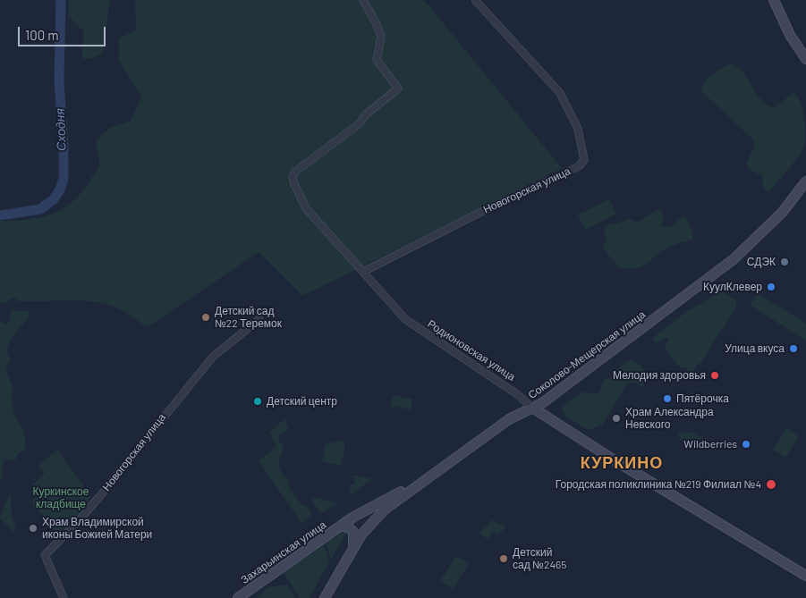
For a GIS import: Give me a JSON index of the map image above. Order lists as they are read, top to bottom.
{
  "streets": {
    "street": [
      "Новогорская улица",
      "Родионовская улица",
      "Соколово-Мещерская улица",
      "Захарьинская улица"
    ]
  },
  "crossings": [
    ["Новогорская улица", "Родионовская улица"],
    ["Родионовская улица", "Соколово-Мещерская улица"],
    ["Соколово-Мещерская улица", "Захарьинская улица"]
  ],
  "districts": ["КУРКИНО"],
  "water": ["Сходня"],
  "parks": ["Куркинское кладбище"],
  "places": [
    "СДЭК",
    "КуулКлевер",
    "Детский сад №22 Теремок",
    "Улица вкуса",
    "Мелодия здоровья",
    "Пятёрочка",
    "Детский центр",
    "Храм Александра Невского",
    "Wildberries",
    "Городская поликлиника №219 Филиал №4",
    "Храм Владимирской иконы Божией Матери",
    "Детский сад №2465"
  ],
  "scale_bar": "100 m"
}
